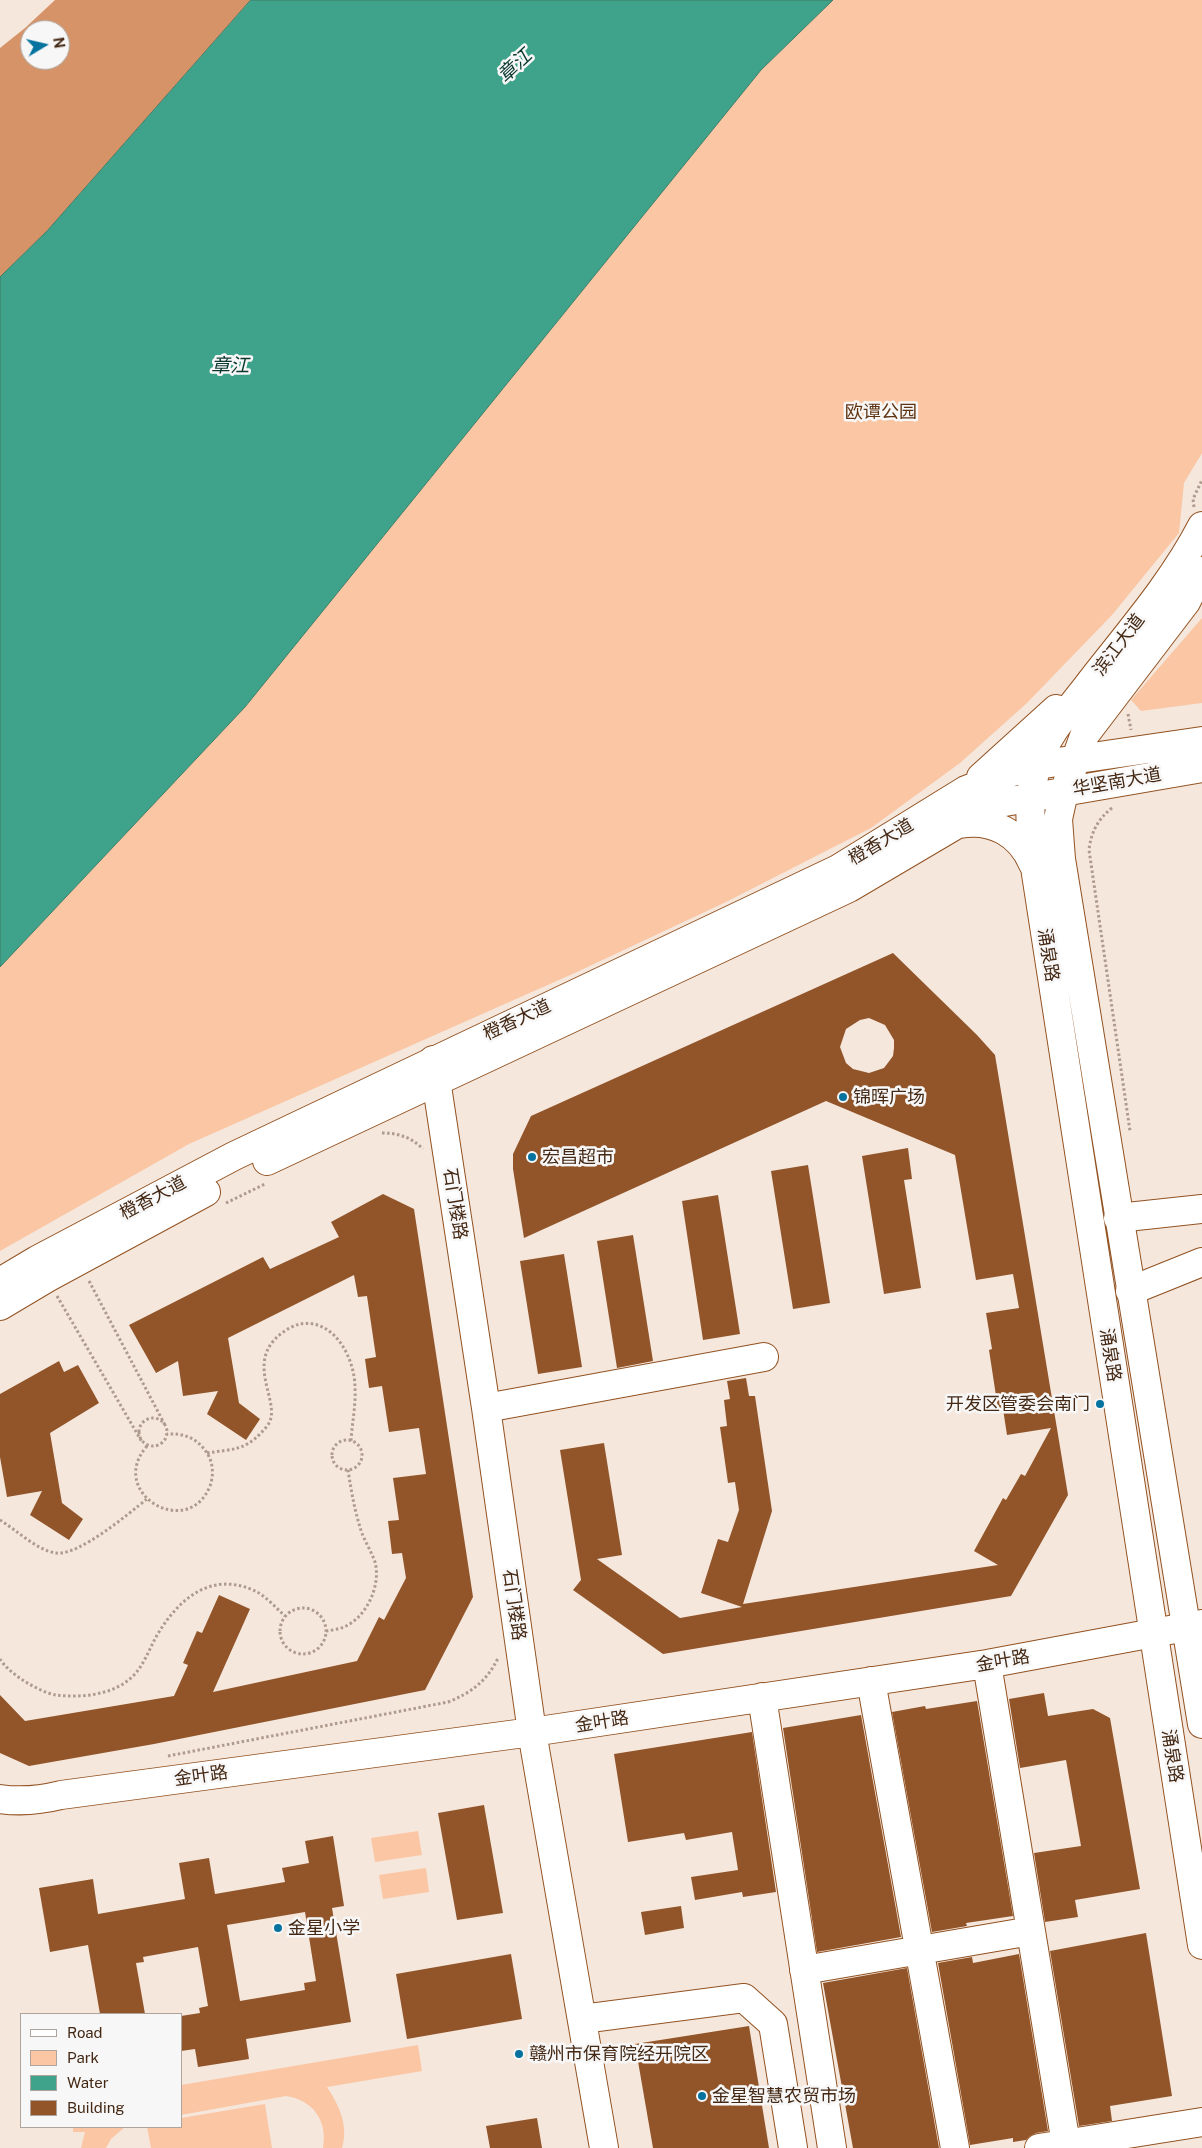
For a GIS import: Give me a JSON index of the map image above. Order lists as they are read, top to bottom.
{
  "streets": {
    "main road": [
      "滨江大道",
      "华坚南大道",
      "橙香大道",
      "涌泉路",
      "石门楼路",
      "金叶路"
    ]
  },
  "crossings": [
    ["滨江大道", "华坚南大道"],
    ["滨江大道", "橙香大道"],
    ["滨江大道", "涌泉路"],
    ["华坚南大道", "橙香大道"],
    ["华坚南大道", "涌泉路"],
    ["橙香大道", "涌泉路"],
    ["橙香大道", "石门楼路"],
    ["涌泉路", "金叶路"],
    ["石门楼路", "金叶路"]
  ],
  "water": ["章江"],
  "parks": ["欧谭公园"],
  "places": [
    "锦晖广场",
    "宏昌超市",
    "开发区管委会南门",
    "金星小学",
    "赣州市保育院经开院区",
    "金星智慧农贸市场"
  ],
  "legend": [
    "Road",
    "Park",
    "Water",
    "Building"
  ],
  "north": "right"
}
